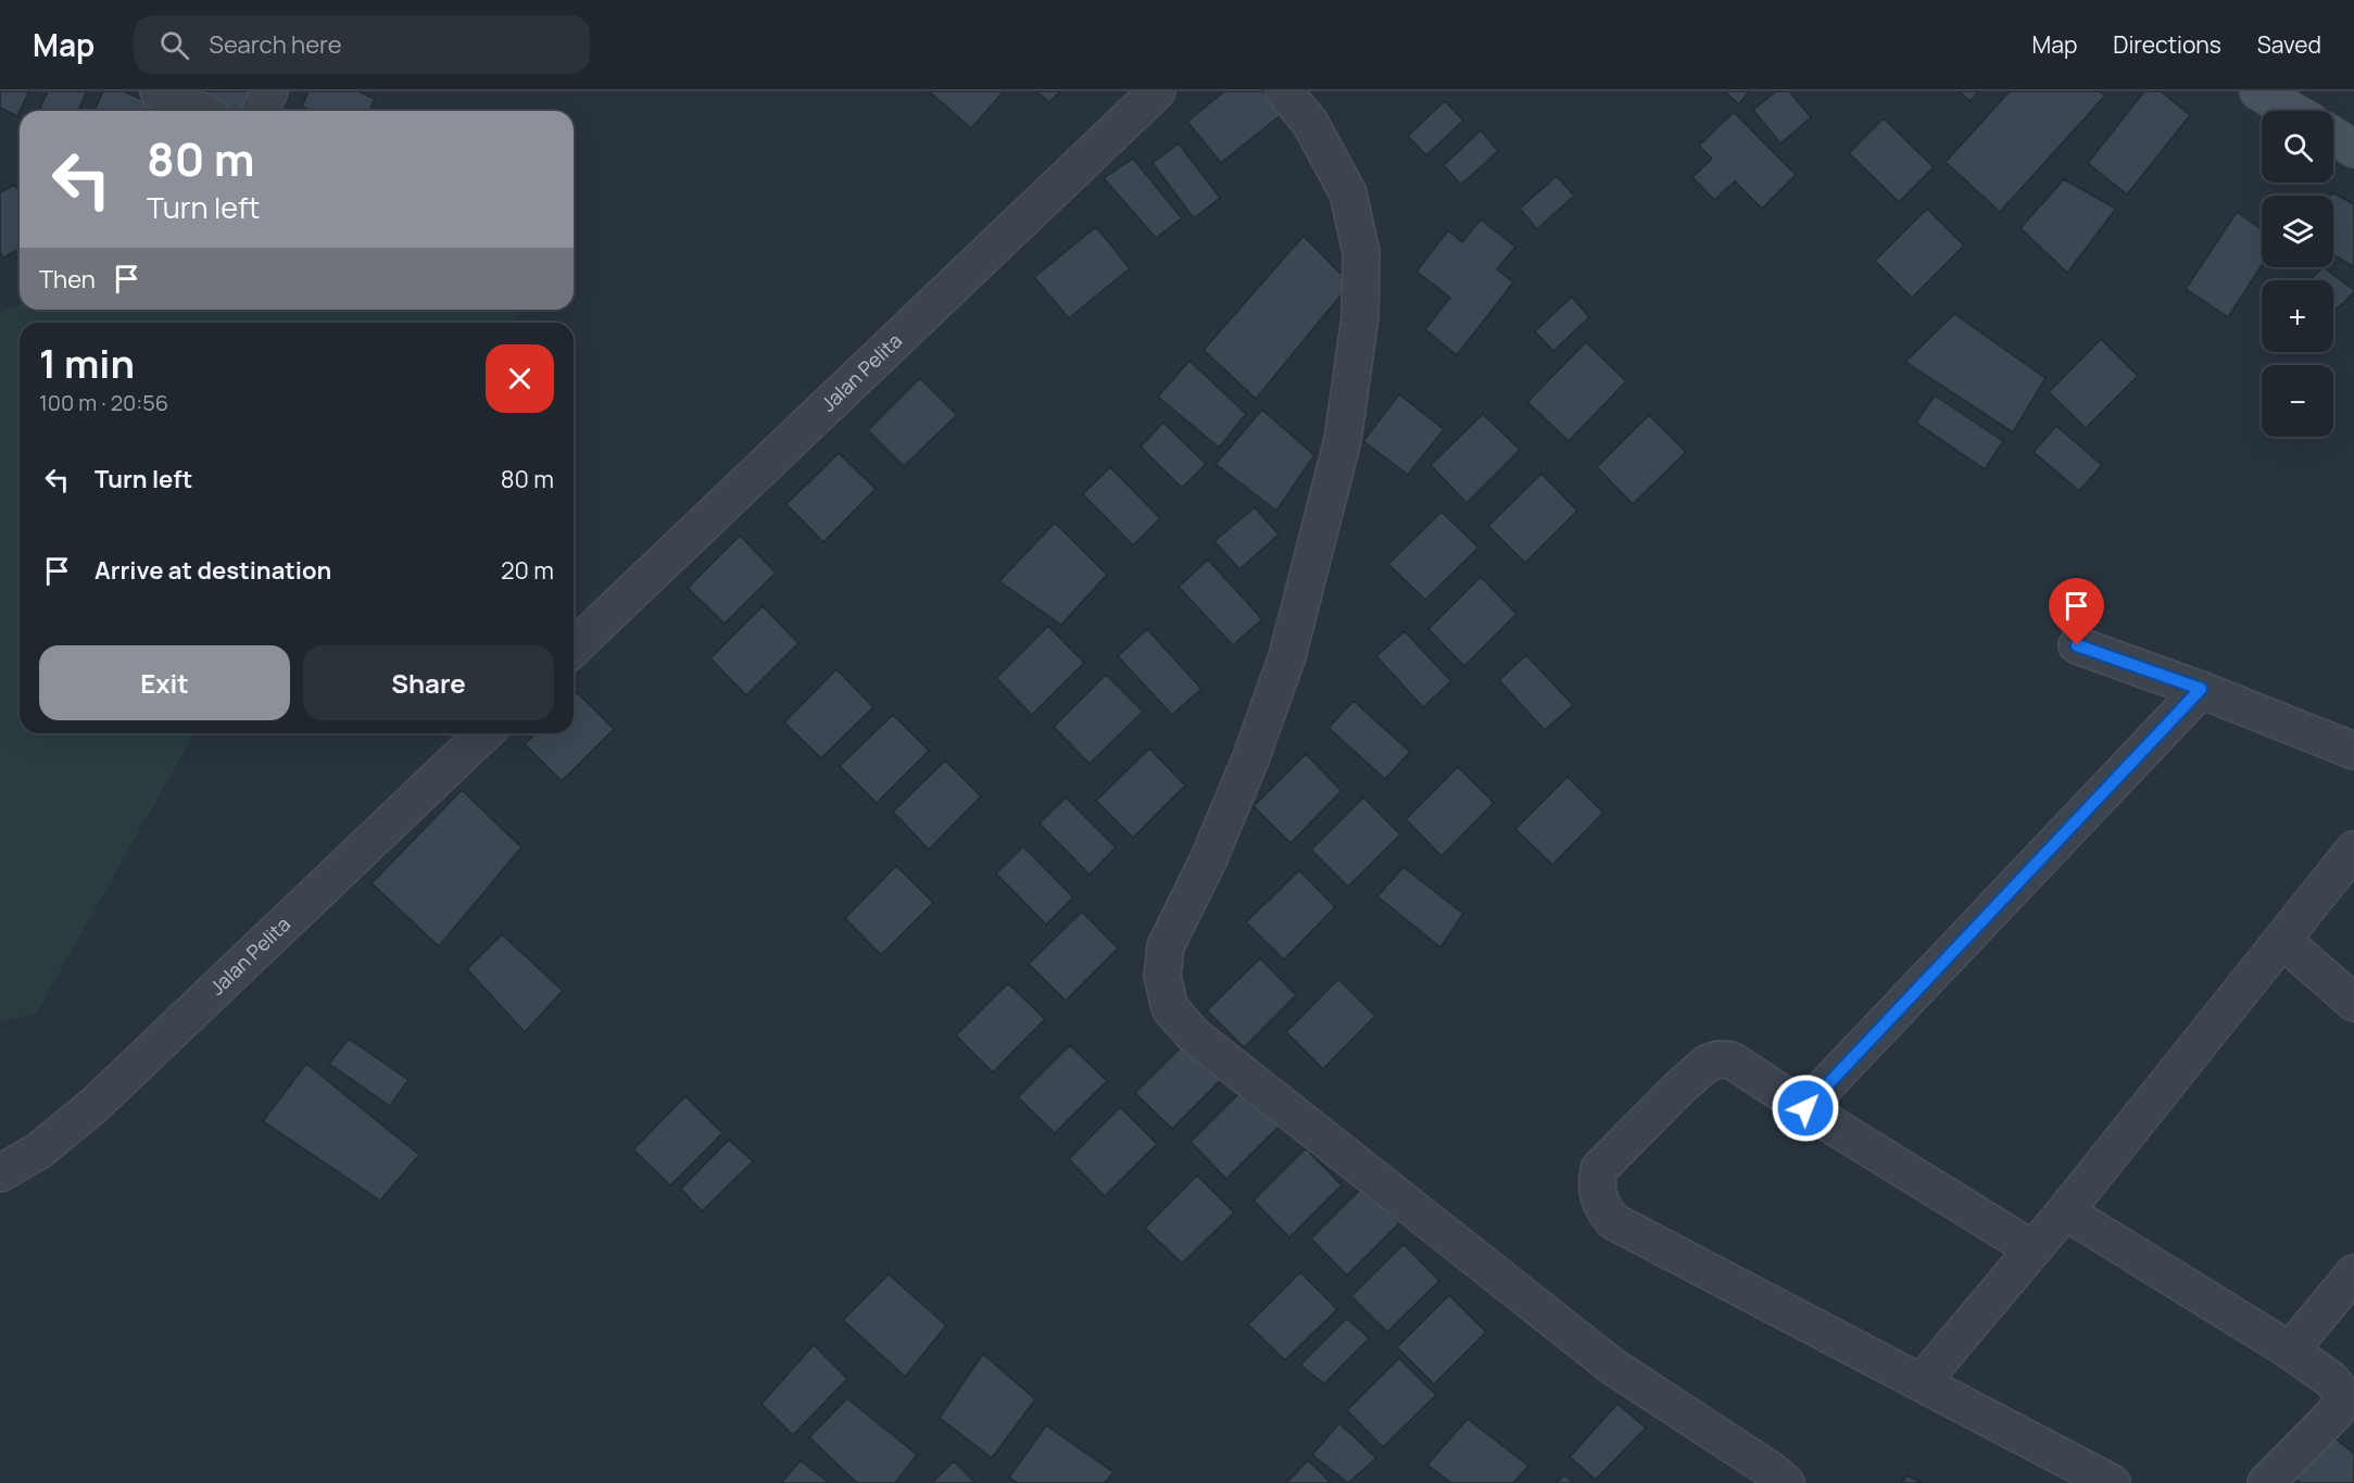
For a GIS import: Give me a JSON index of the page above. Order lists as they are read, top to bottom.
{
  "streets": {
    "street": ["Jalan Pelita"]
  },
  "page": {
    "header": "Map",
    "search": "Search here",
    "nav": ["Map", "Directions", "Saved"],
    "map_buttons": ["+", "−"],
    "turn": ["80 m", "Turn left"],
    "then": "Then",
    "heading": ["1 min", "100 m · 20:56"],
    "list": [
      {
        "name": "Turn left",
        "value": "80 m"
      },
      {
        "name": "Arrive at destination",
        "value": "20 m"
      }
    ],
    "buttons": ["Exit", "Share"]
  }
}
